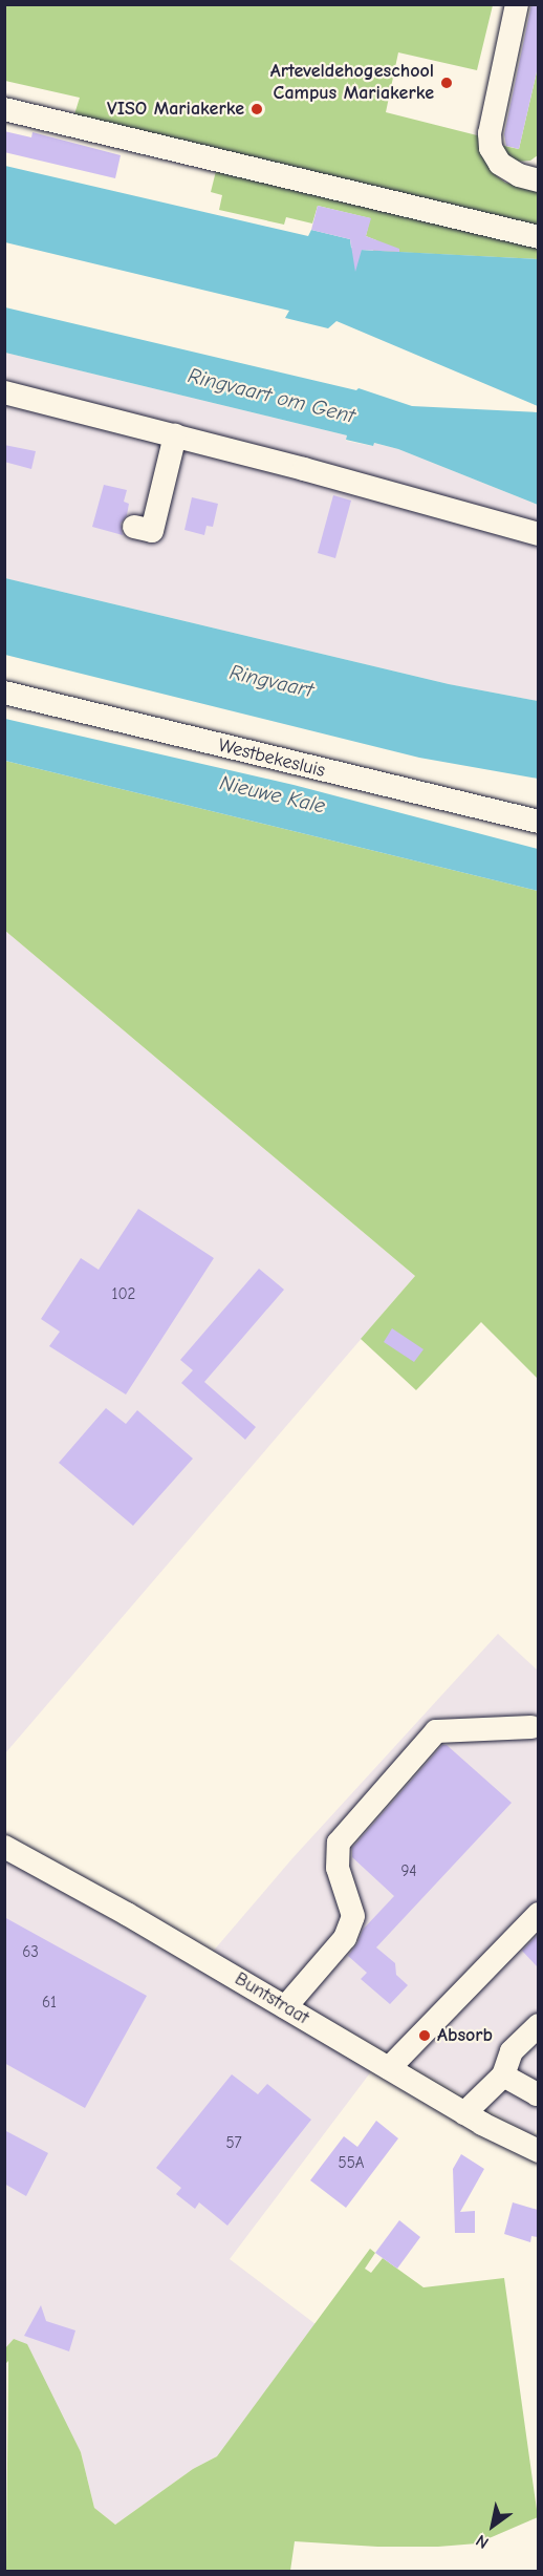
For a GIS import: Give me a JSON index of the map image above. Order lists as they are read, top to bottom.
{
  "streets": {
    "street": ["Westbekesluis", "Buntstraat"]
  },
  "water": ["Ringvaart om Gent", "Ringvaart", "Nieuwe Kale"],
  "places": ["Arteveldehogeschool Campus Mariakerke", "VISO Mariakerke", "Absorb"],
  "house_numbers": [
    "102",
    "94",
    "63",
    "61",
    "57",
    "55A"
  ],
  "north": "bottom left"
}
